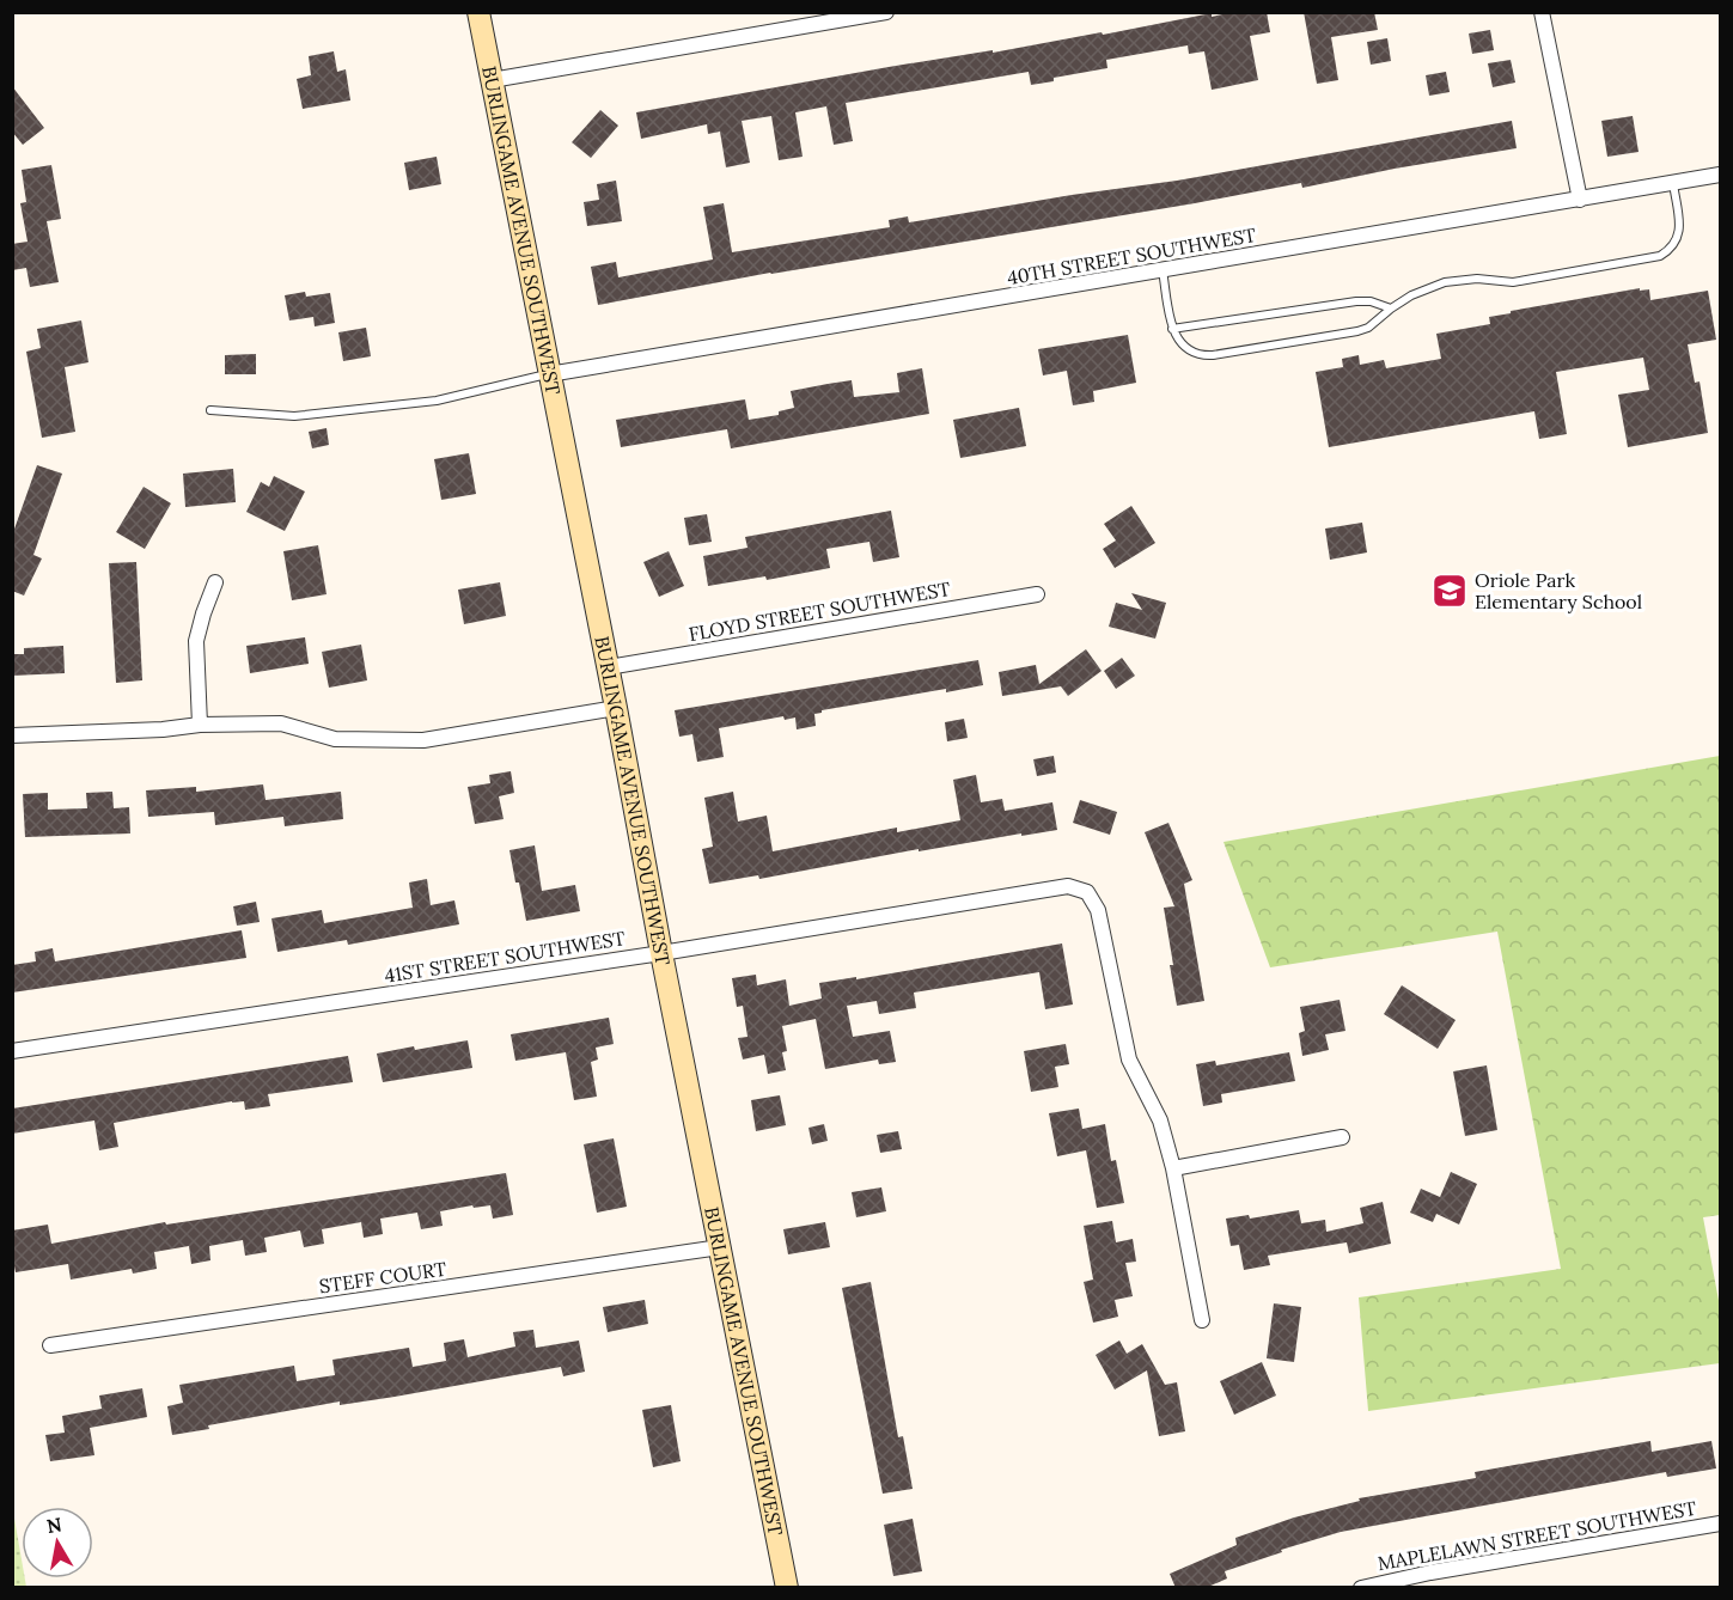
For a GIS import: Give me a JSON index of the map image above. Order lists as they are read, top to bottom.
{
  "streets": {
    "street": [
      "BURLINGAME AVENUE SOUTHWEST",
      "40TH STREET SOUTHWEST",
      "FLOYD STREET SOUTHWEST",
      "41ST STREET SOUTHWEST",
      "STEFF COURT",
      "MAPLELAWN STREET SOUTHWEST"
    ]
  },
  "crossings": [
    ["BURLINGAME AVENUE SOUTHWEST", "40TH STREET SOUTHWEST"],
    ["BURLINGAME AVENUE SOUTHWEST", "FLOYD STREET SOUTHWEST"],
    ["BURLINGAME AVENUE SOUTHWEST", "41ST STREET SOUTHWEST"],
    ["BURLINGAME AVENUE SOUTHWEST", "STEFF COURT"]
  ],
  "places": {
    "school or university": ["Oriole Park Elementary School"]
  },
  "north": "top"
}
